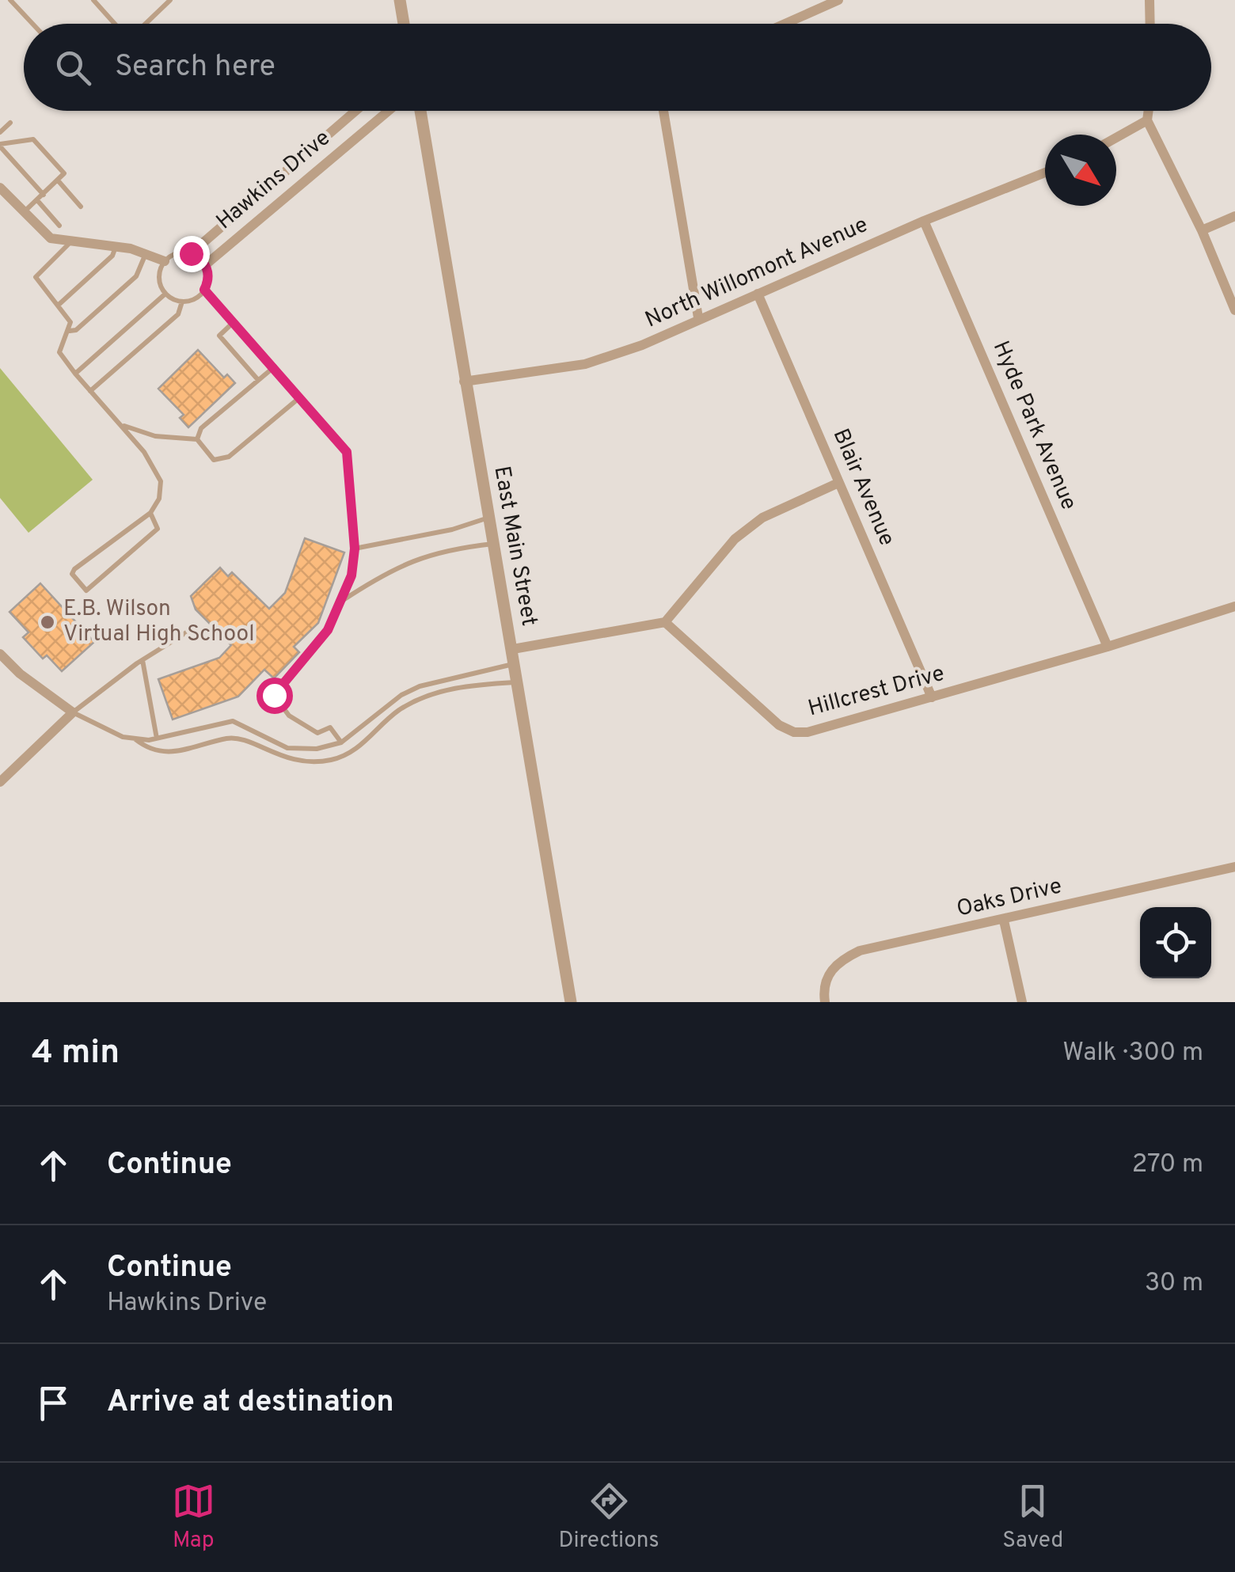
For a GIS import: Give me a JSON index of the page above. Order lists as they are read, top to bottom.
{
  "streets": {
    "street": [
      "Hawkins Drive",
      "North Willomont Avenue",
      "Hyde Park Avenue",
      "Blair Avenue",
      "East Main Street",
      "Hillcrest Drive",
      "Oaks Drive"
    ]
  },
  "crossings": [
    ["North Willomont Avenue", "Hyde Park Avenue"],
    ["North Willomont Avenue", "Blair Avenue"],
    ["North Willomont Avenue", "East Main Street"],
    ["Hyde Park Avenue", "Hillcrest Drive"],
    ["Blair Avenue", "Hillcrest Drive"]
  ],
  "places": ["E.B. Wilson Virtual High School"],
  "north": "bottom right",
  "page": {
    "search": "Search here",
    "heading": ["4 min", "Walk · 300 m"],
    "list": [
      ["Continue", "270 m"],
      ["Continue", "Hawkins Drive", "30 m"],
      "Arrive at destination"
    ],
    "nav": ["Map", "Directions", "Saved"]
  }
}
